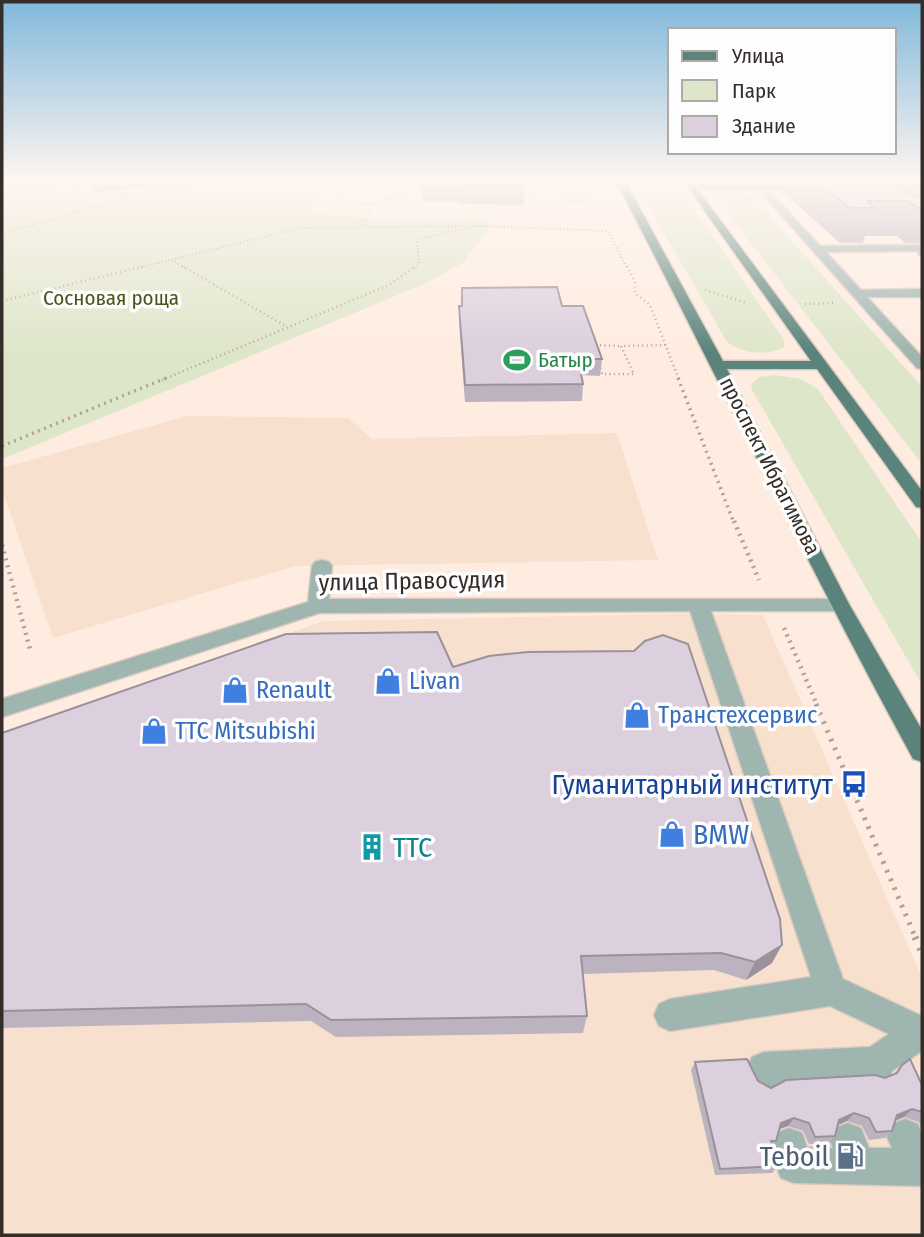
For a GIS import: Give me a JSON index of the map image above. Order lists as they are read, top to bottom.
{
  "streets": {
    "main road": ["проспект Ибрагимова"],
    "street": ["улица Правосудия"]
  },
  "crossings": [
    ["проспект Ибрагимова", "улица Правосудия"]
  ],
  "parks": ["Сосновая роща"],
  "places": {
    "sports": ["Батыр"],
    "shop": [
      "Livan",
      "Renault",
      "Транстехсервис",
      "ТТС Mitsubishi",
      "BMW"
    ],
    "bus stop": ["Гуманитарный институт"],
    "building": ["ТТС"],
    "fuel station": ["Teboil"]
  },
  "legend": ["Улица", "Парк", "Здание"]
}
